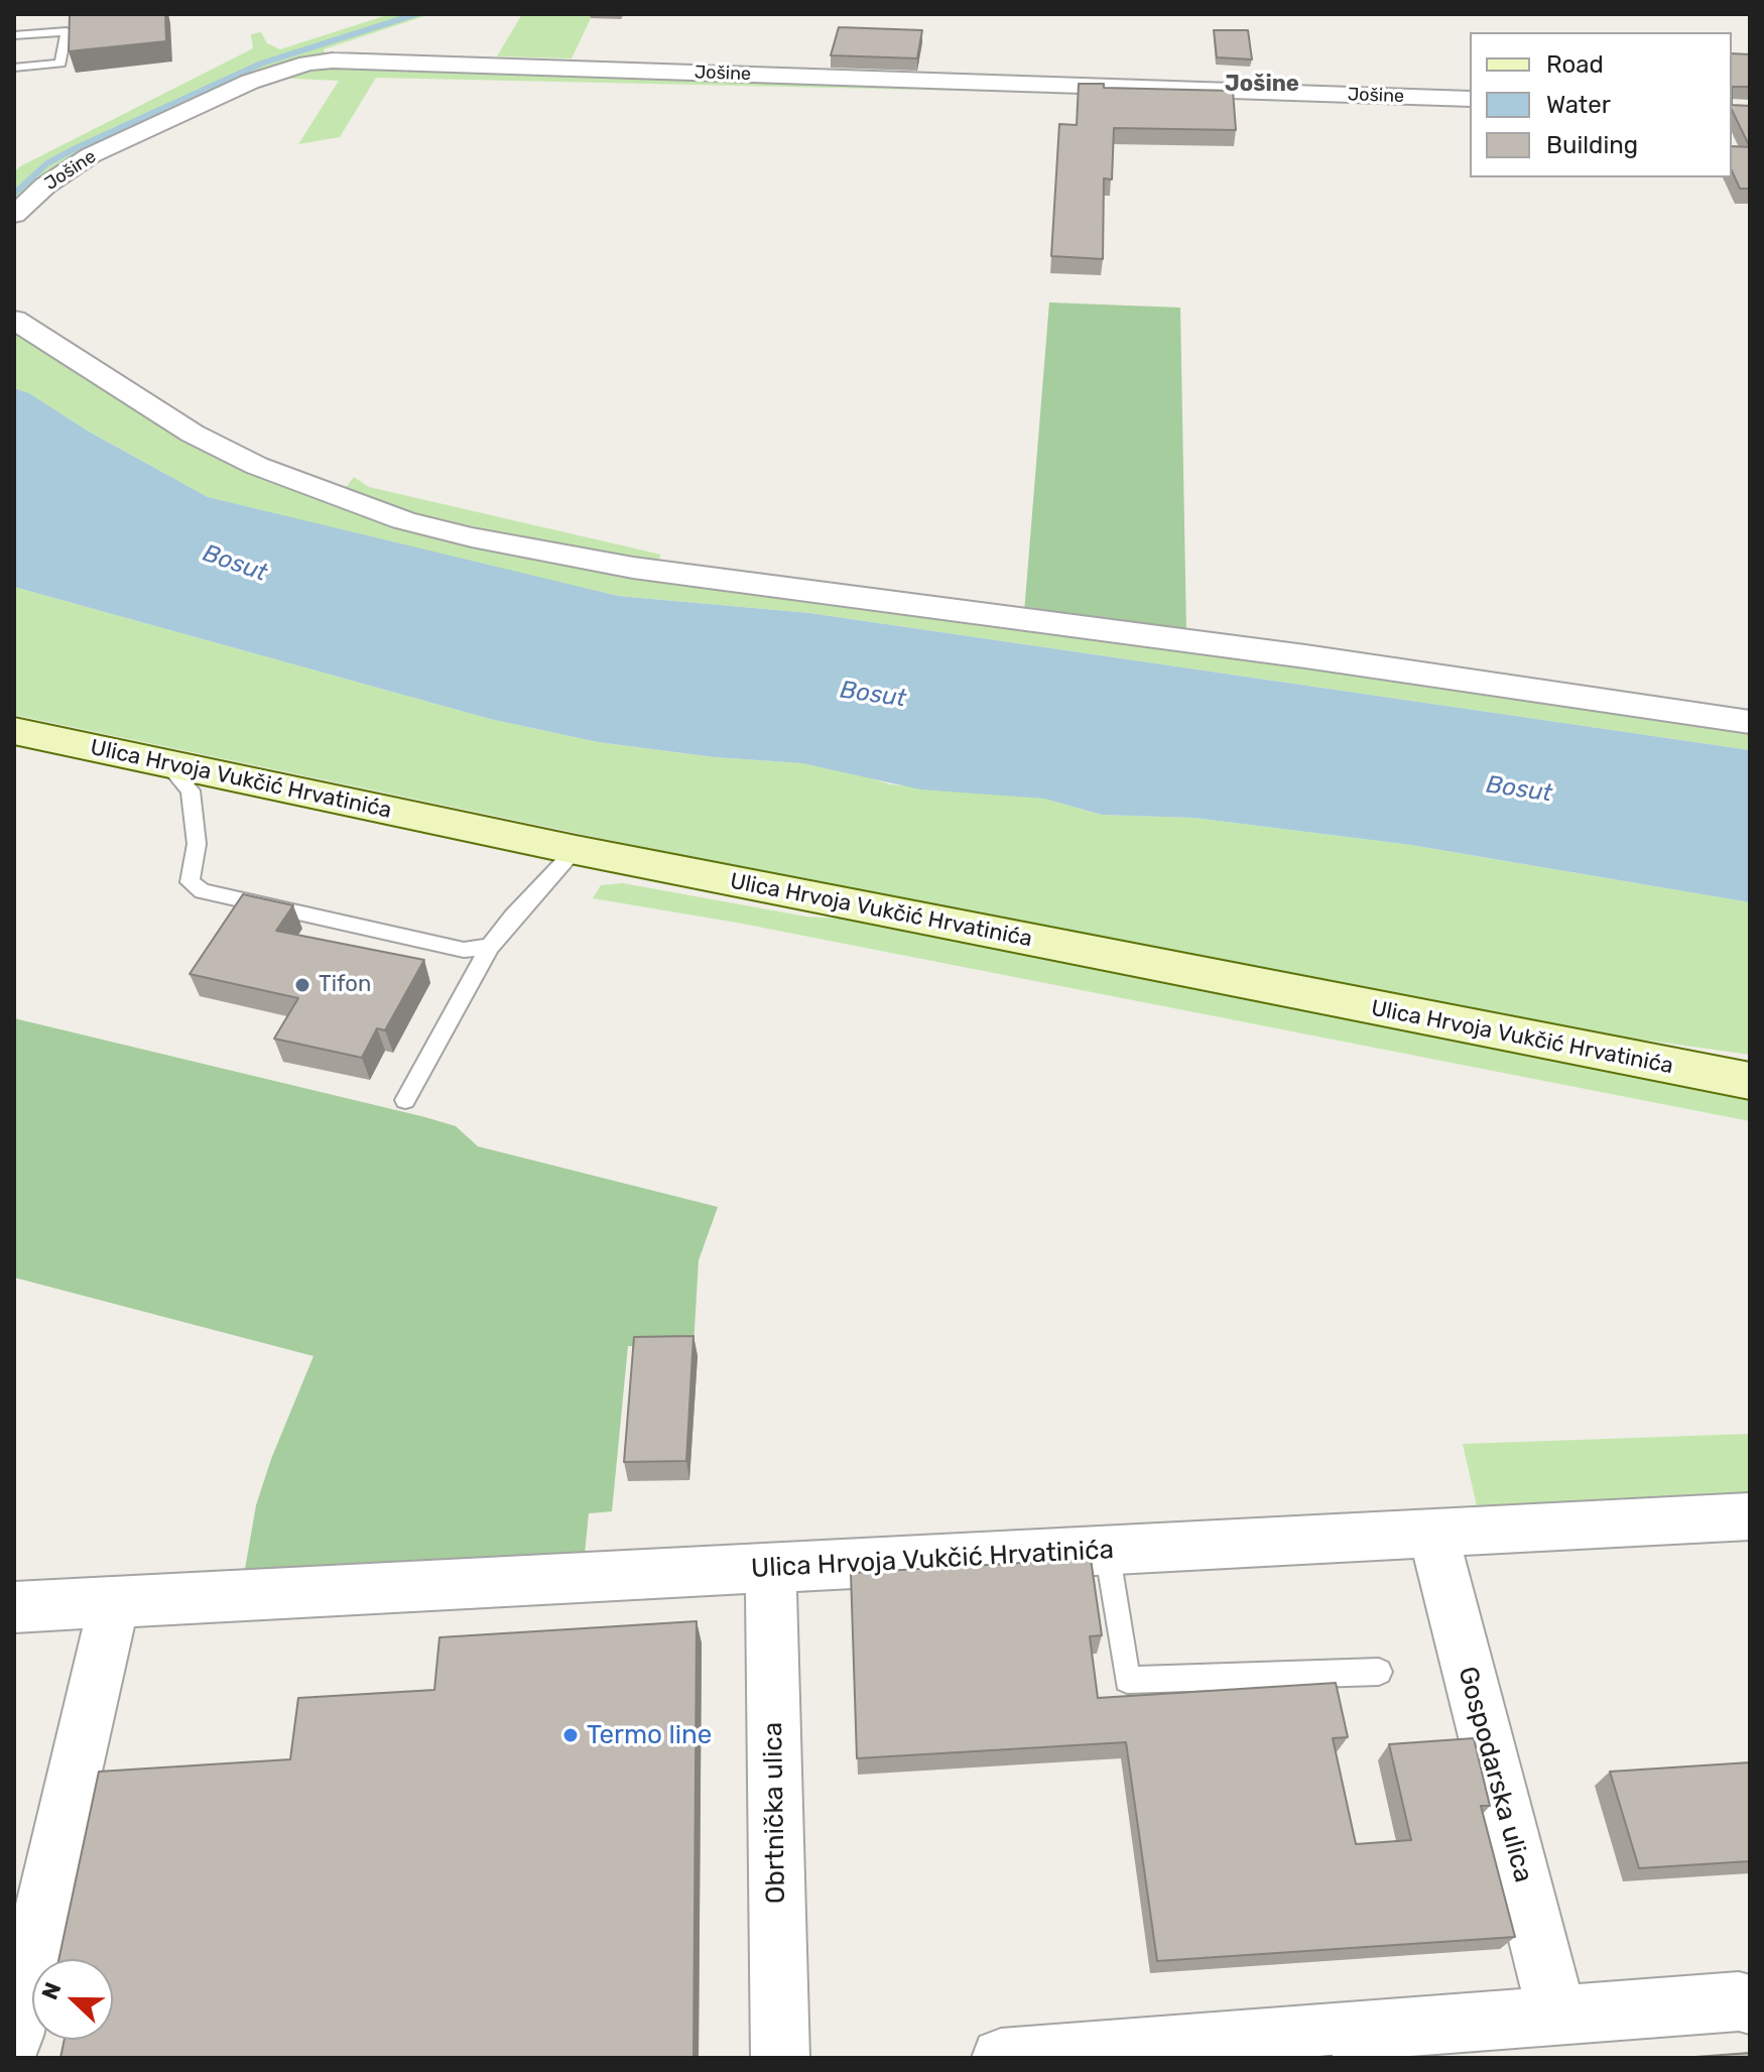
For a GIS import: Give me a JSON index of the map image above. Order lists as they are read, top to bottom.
{
  "streets": {
    "main road": ["Ulica Hrvoja Vukčić Hrvatinića"],
    "street": ["Jošine", "Gospodarska ulica", "Obrtnička ulica"]
  },
  "crossings": [
    ["Ulica Hrvoja Vukčić Hrvatinića", "Gospodarska ulica"],
    ["Ulica Hrvoja Vukčić Hrvatinića", "Obrtnička ulica"]
  ],
  "districts": ["Jošine"],
  "water": ["Bosut"],
  "places": ["Tifon", "Termo line"],
  "legend": ["Road", "Water", "Building"],
  "north": "left"
}
